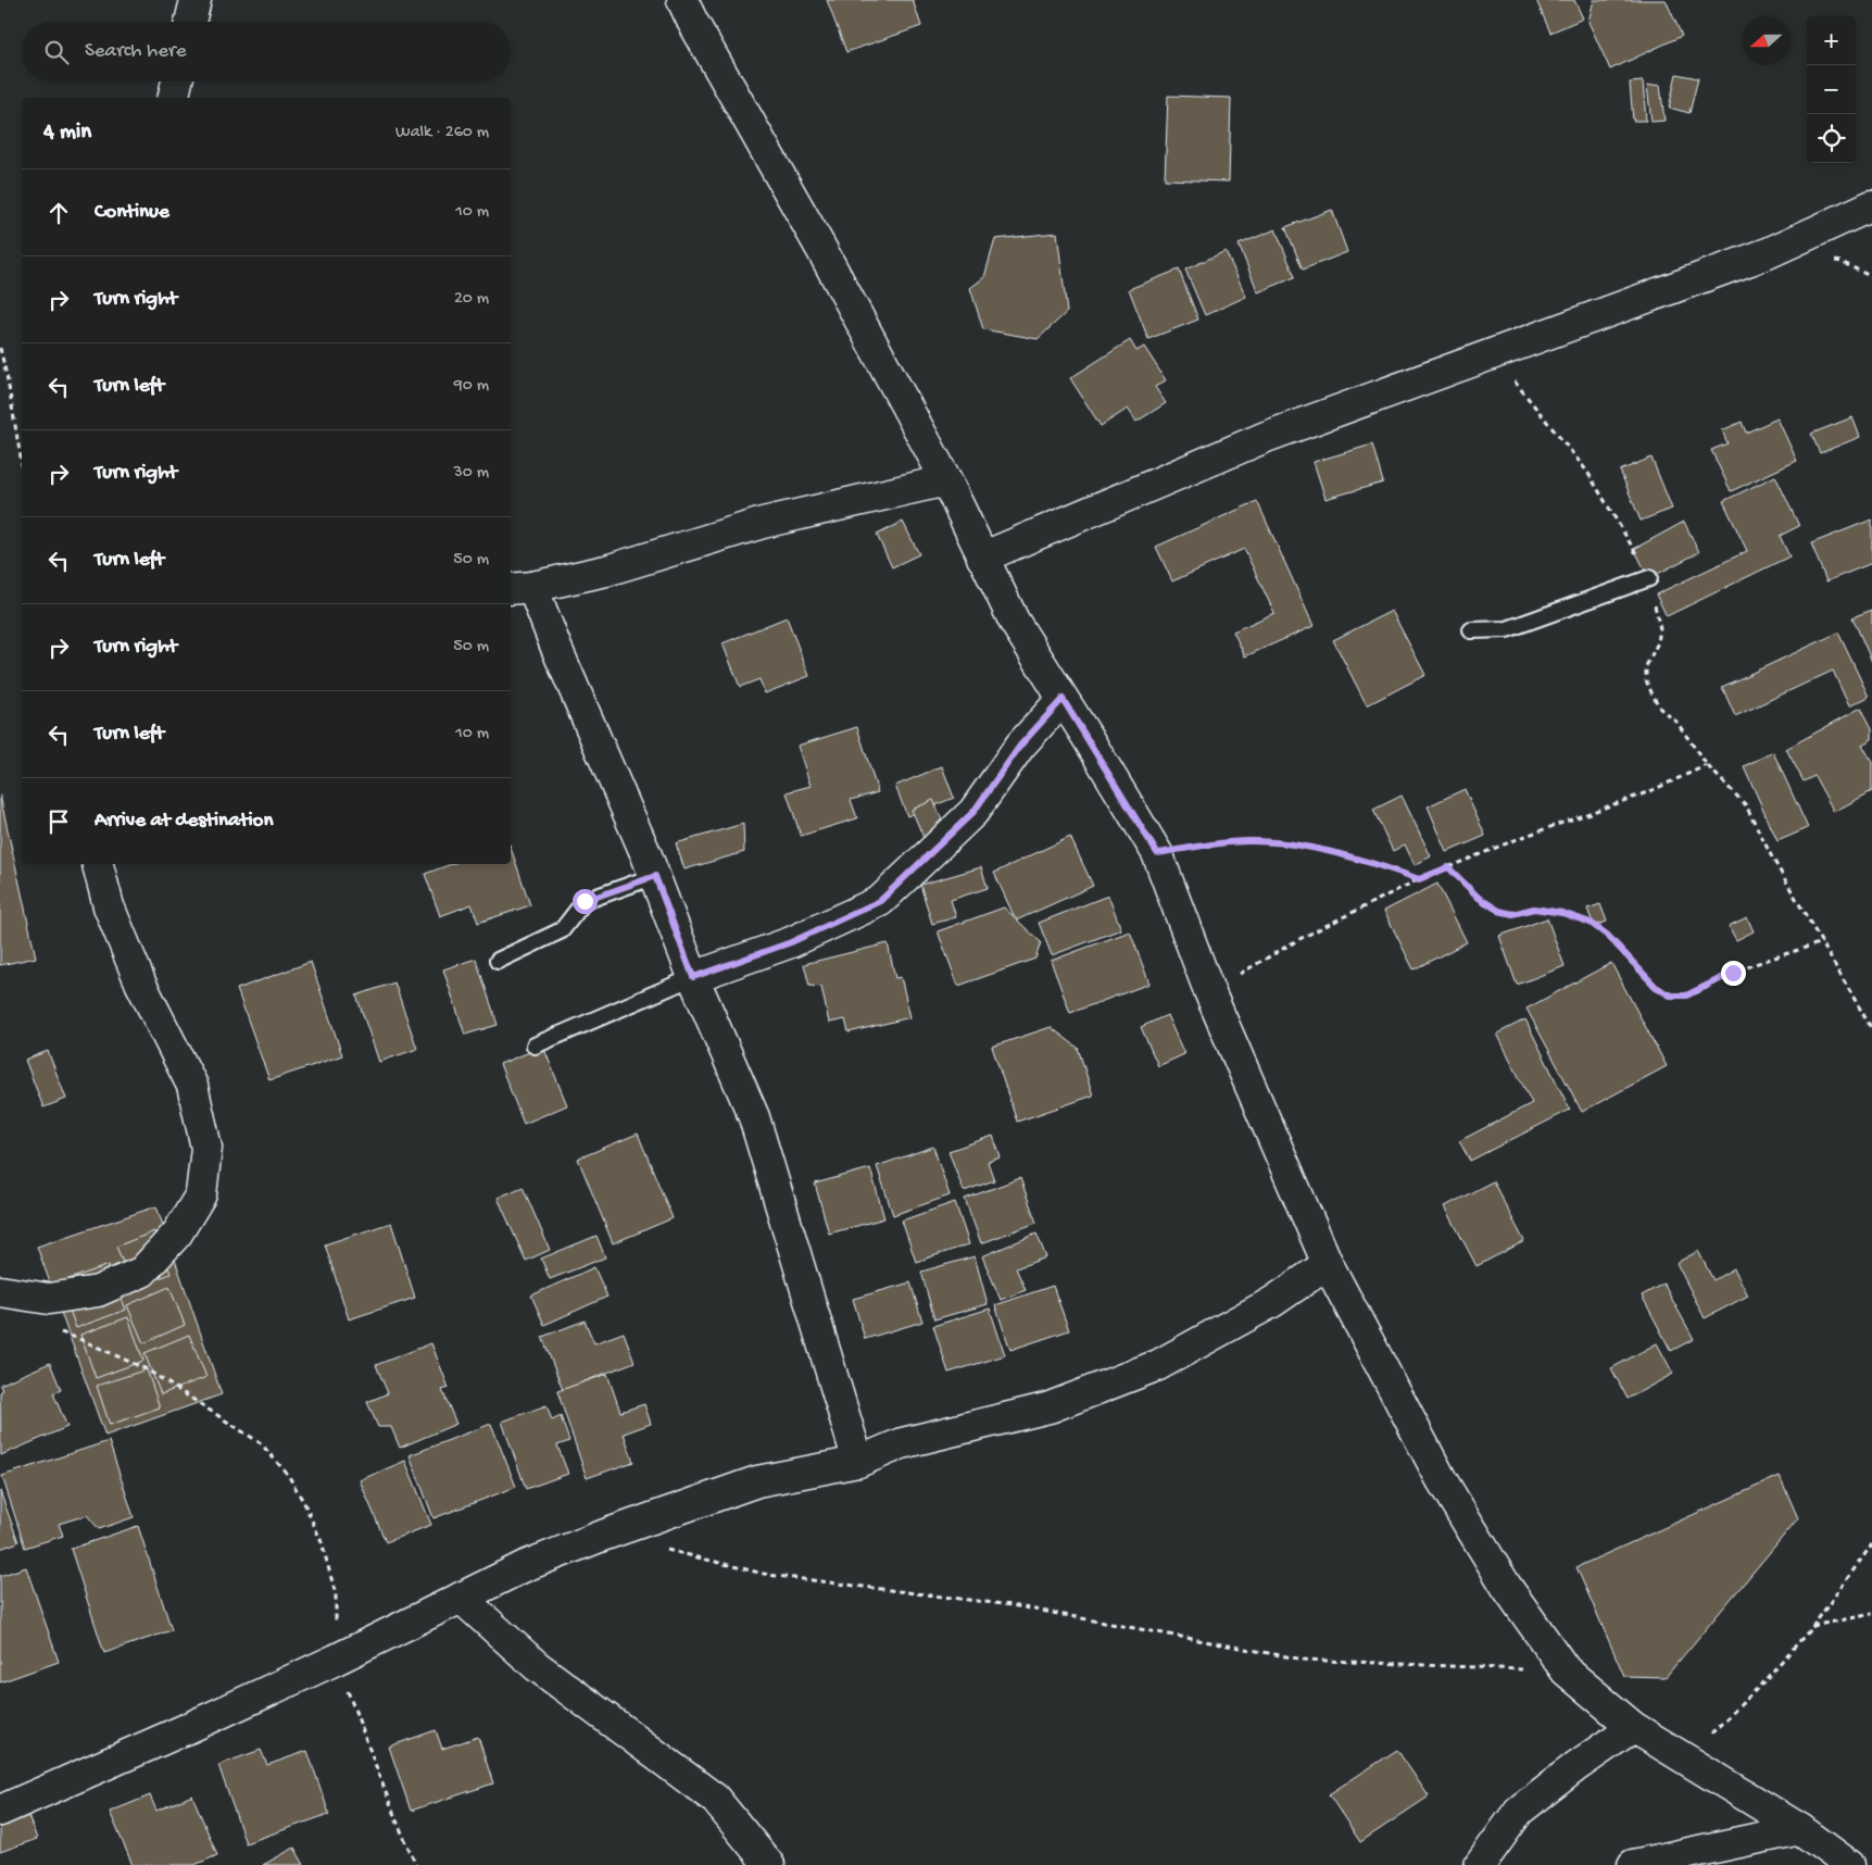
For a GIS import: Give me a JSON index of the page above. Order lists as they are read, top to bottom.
{
  "north": "left",
  "page": {
    "map_buttons": ["+", "−"],
    "search": "Search here",
    "heading": ["4 min", "Walk · 260 m"],
    "list": [
      ["Continue", "10 m"],
      ["Turn right", "20 m"],
      ["Turn left", "90 m"],
      ["Turn right", "30 m"],
      ["Turn left", "50 m"],
      ["Turn right", "50 m"],
      ["Turn left", "10 m"],
      "Arrive at destination"
    ]
  }
}
